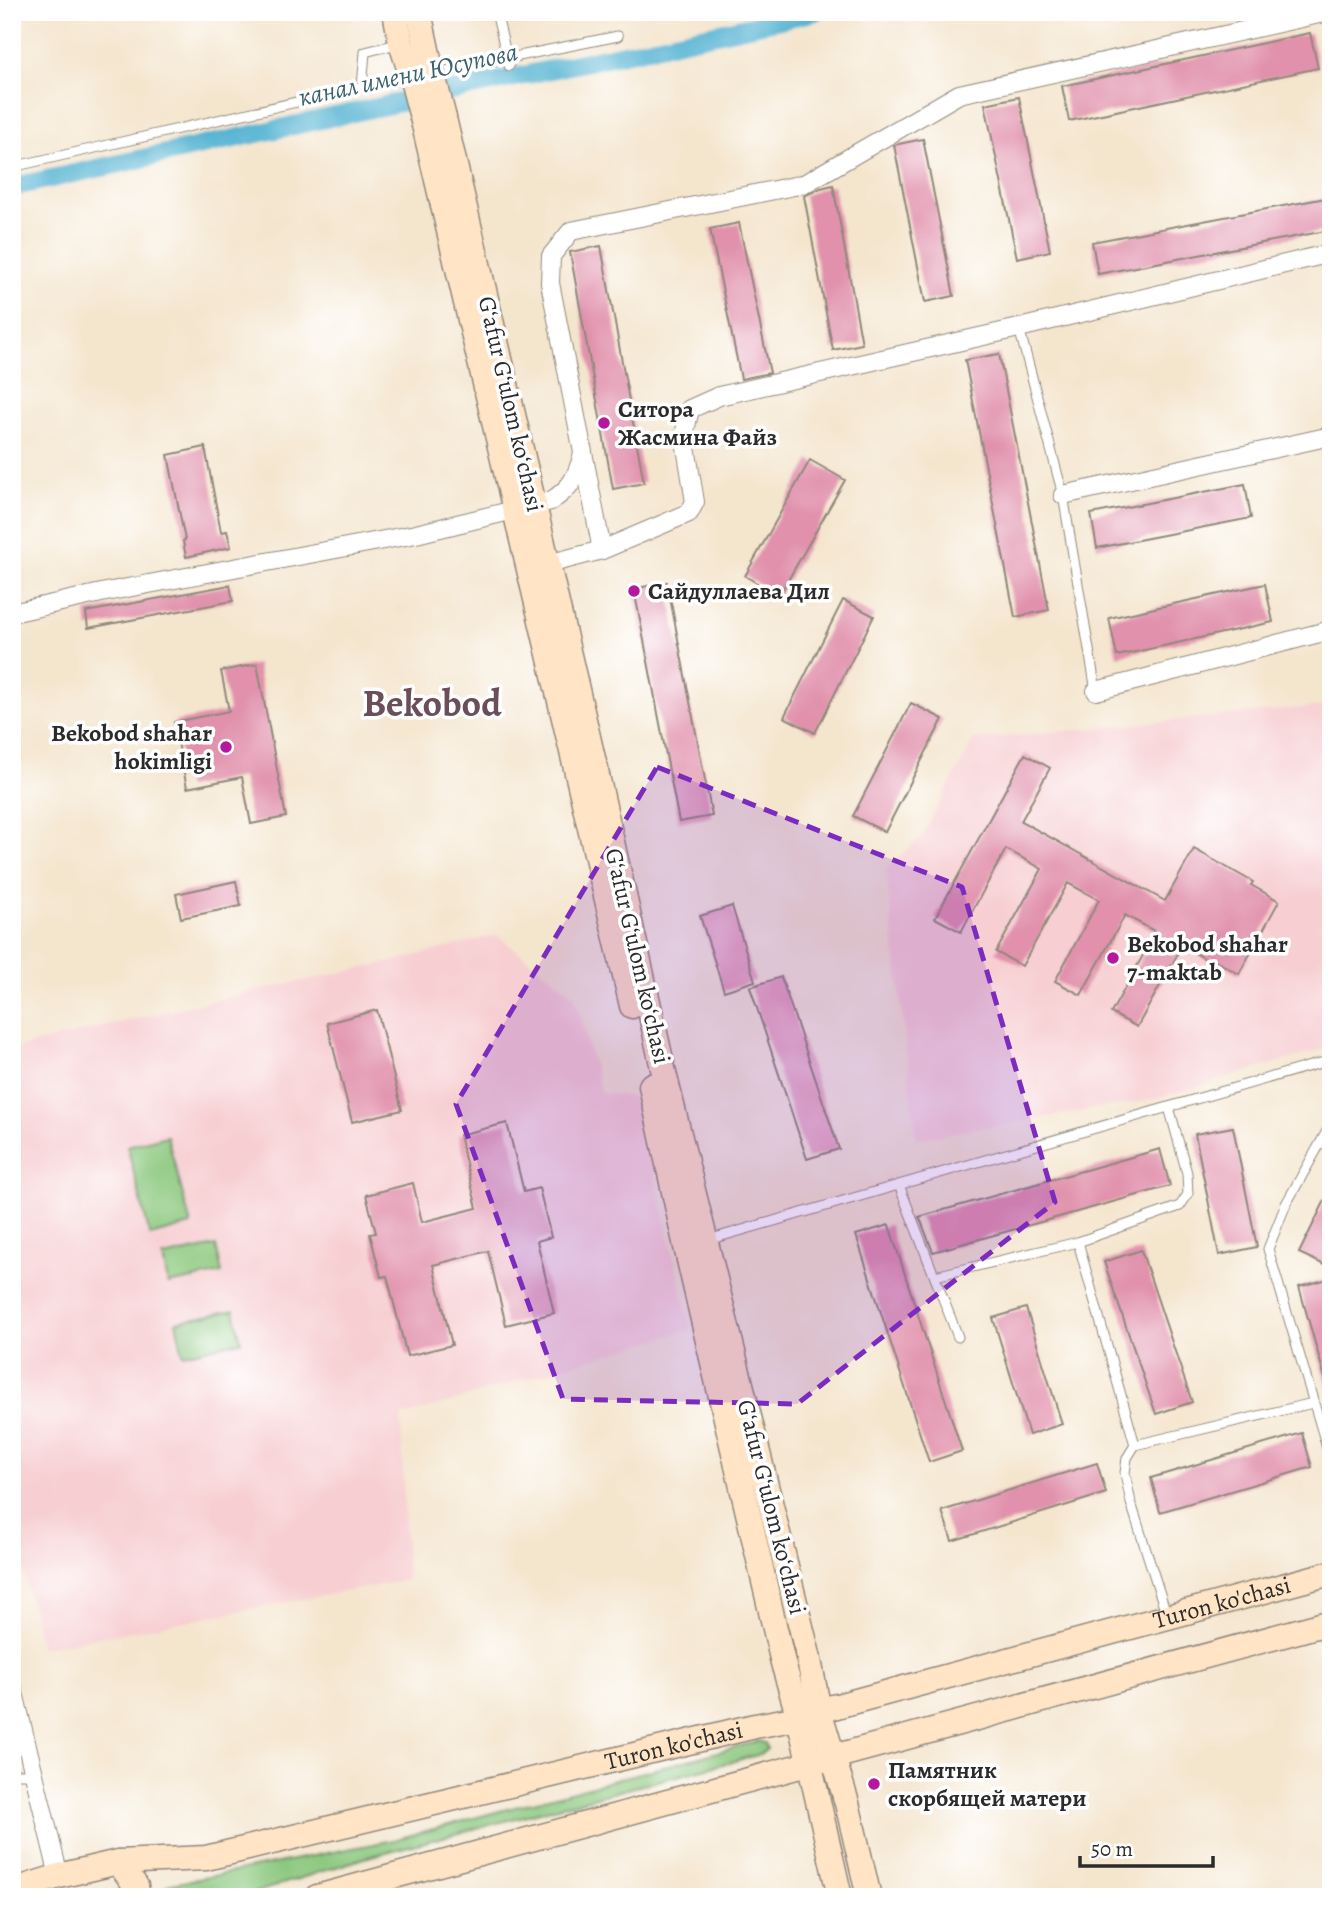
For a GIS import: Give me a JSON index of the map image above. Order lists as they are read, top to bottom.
{
  "streets": {
    "main road": ["Gʻafur Gʻulom koʻchasi", "Turon ko'chasi"]
  },
  "crossings": [
    ["Gʻafur Gʻulom koʻchasi", "Turon ko'chasi"]
  ],
  "districts": ["Bekobod"],
  "water": ["канал имени Юсупова"],
  "places": [
    "Ситора Жасмина Файз",
    "Сайдуллаева Дил",
    "Bekobod shahar hokimligi",
    "Bekobod shahar 7-maktab",
    "Памятник скорбящей матери"
  ],
  "scale_bar": "50 m"
}
